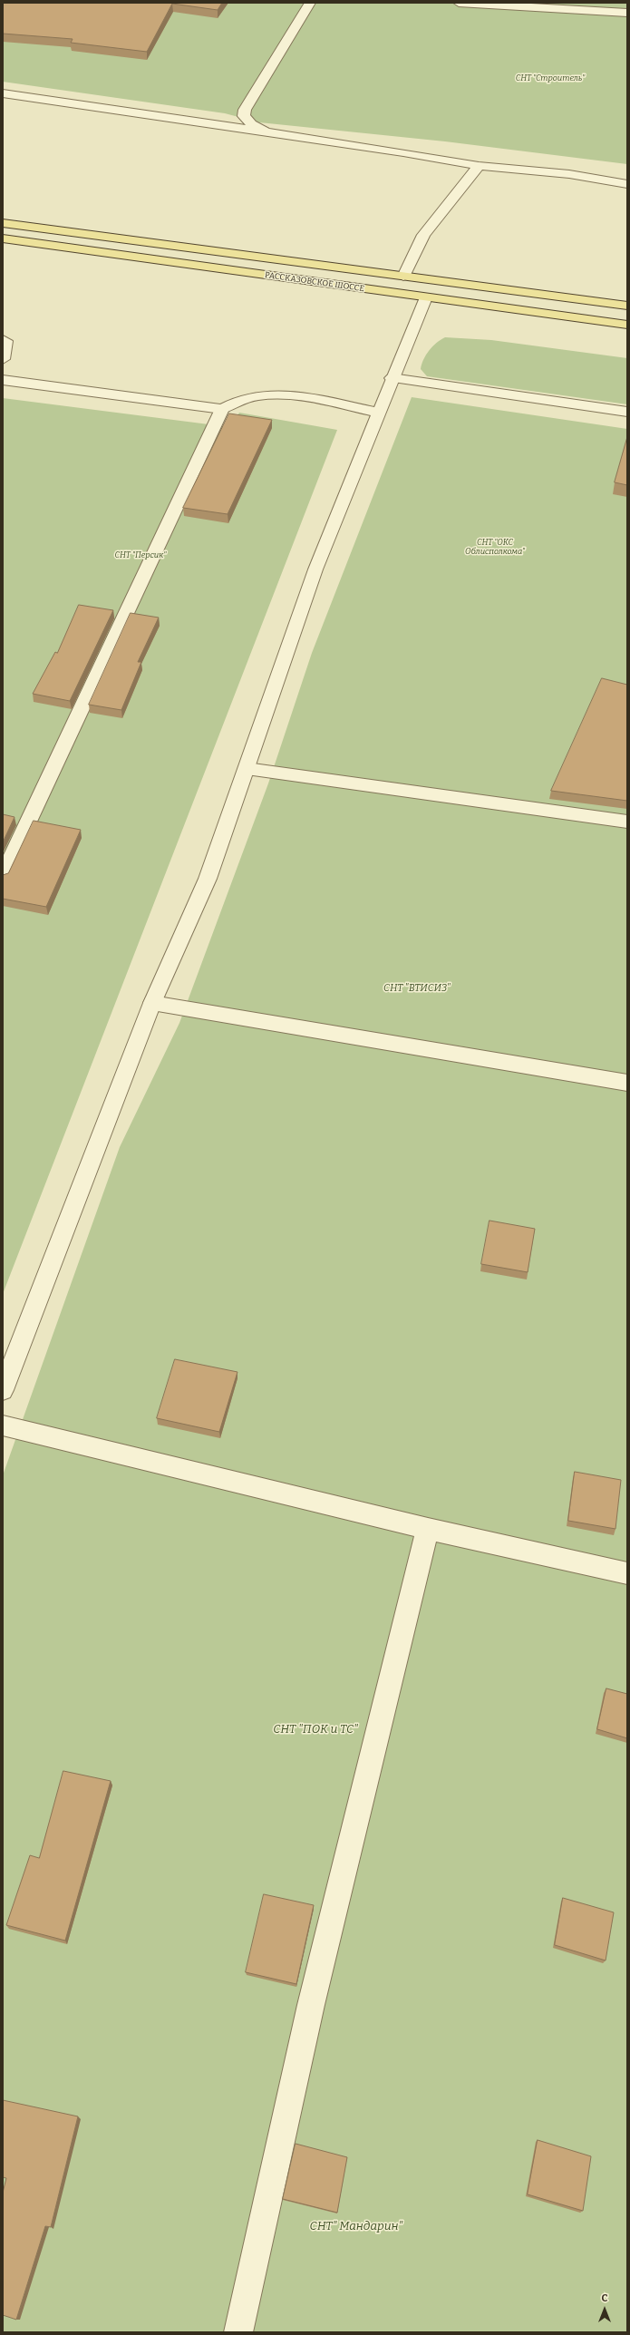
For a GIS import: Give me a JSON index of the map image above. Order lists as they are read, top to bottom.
{
  "streets": {
    "main road": ["РАССКАЗОВСКОЕ ШОССЕ"]
  },
  "parks": [
    "СНТ \"Строитель\"",
    "СНТ \"ОКС Облисполкома\"",
    "СНТ \"Персик\"",
    "СНТ \"ВТИСИЗ\"",
    "СНТ \"ПОК и ТС\"",
    "СНТ\" Мандарин\""
  ],
  "north": "top"
}
